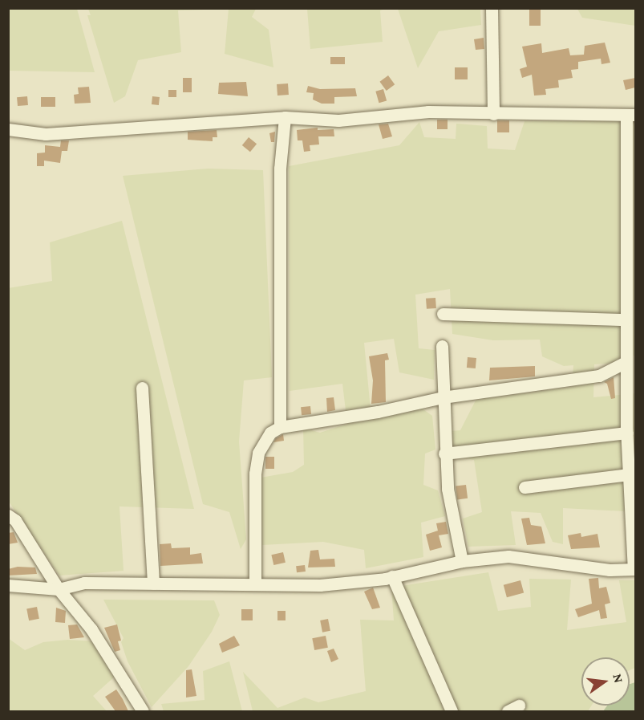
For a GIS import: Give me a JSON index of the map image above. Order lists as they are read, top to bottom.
{
  "north": "right"
}
